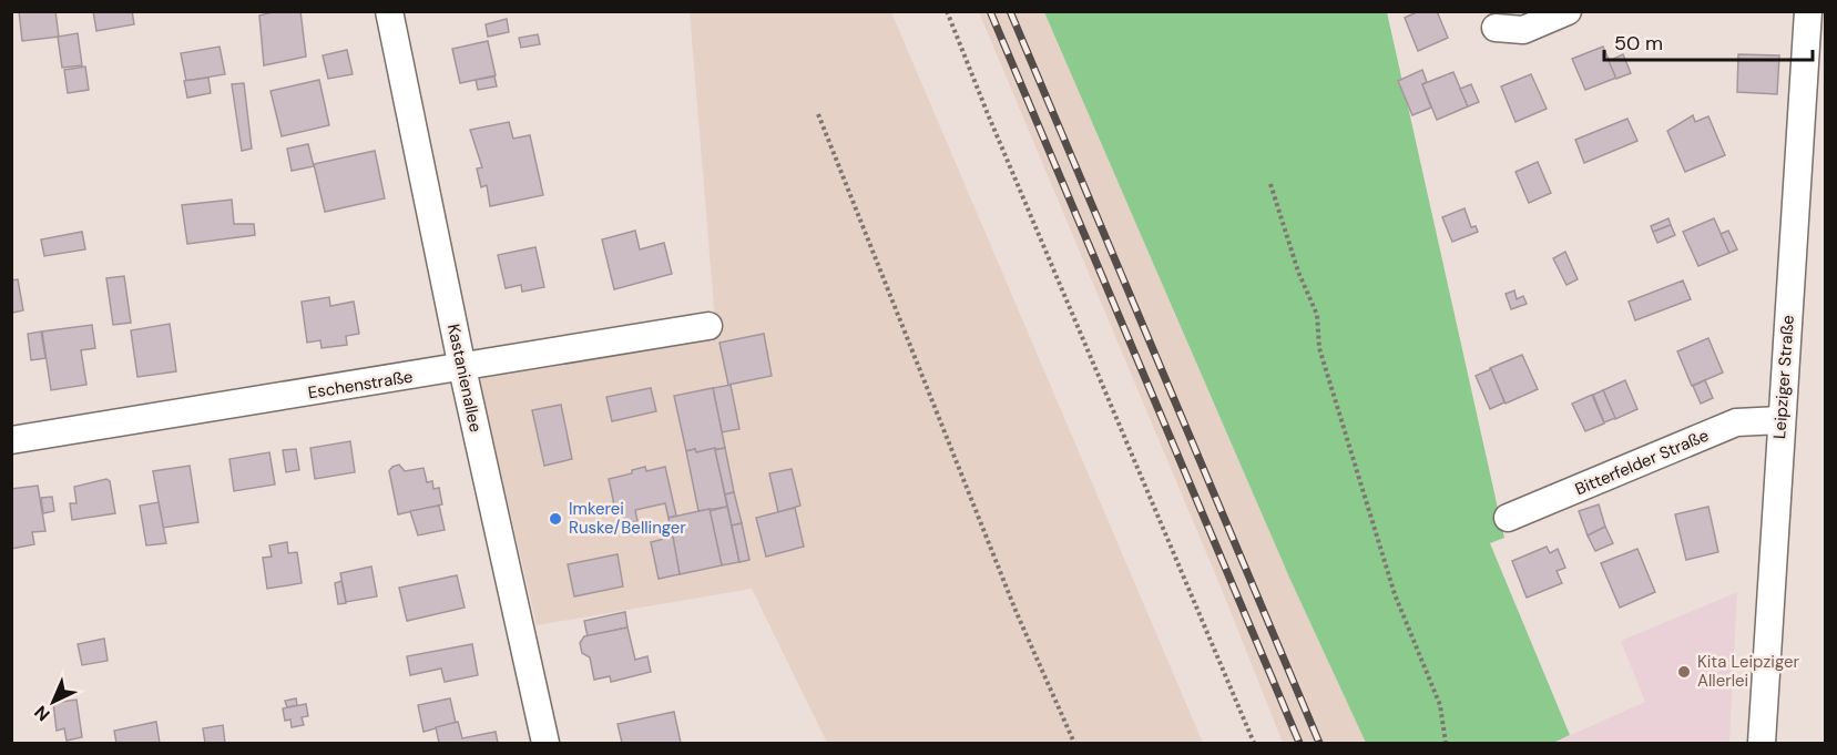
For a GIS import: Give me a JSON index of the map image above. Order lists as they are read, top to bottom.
{
  "streets": {
    "street": [
      "Leipziger Straße",
      "Kastanienallee",
      "Eschenstraße",
      "Bitterfelder Straße"
    ]
  },
  "crossings": [
    ["Leipziger Straße", "Bitterfelder Straße"],
    ["Kastanienallee", "Eschenstraße"]
  ],
  "places": ["Imkerei Ruske/Bellinger", "Kita Leipziger Allerlei"],
  "scale_bar": "50 m",
  "north": "bottom left"
}
